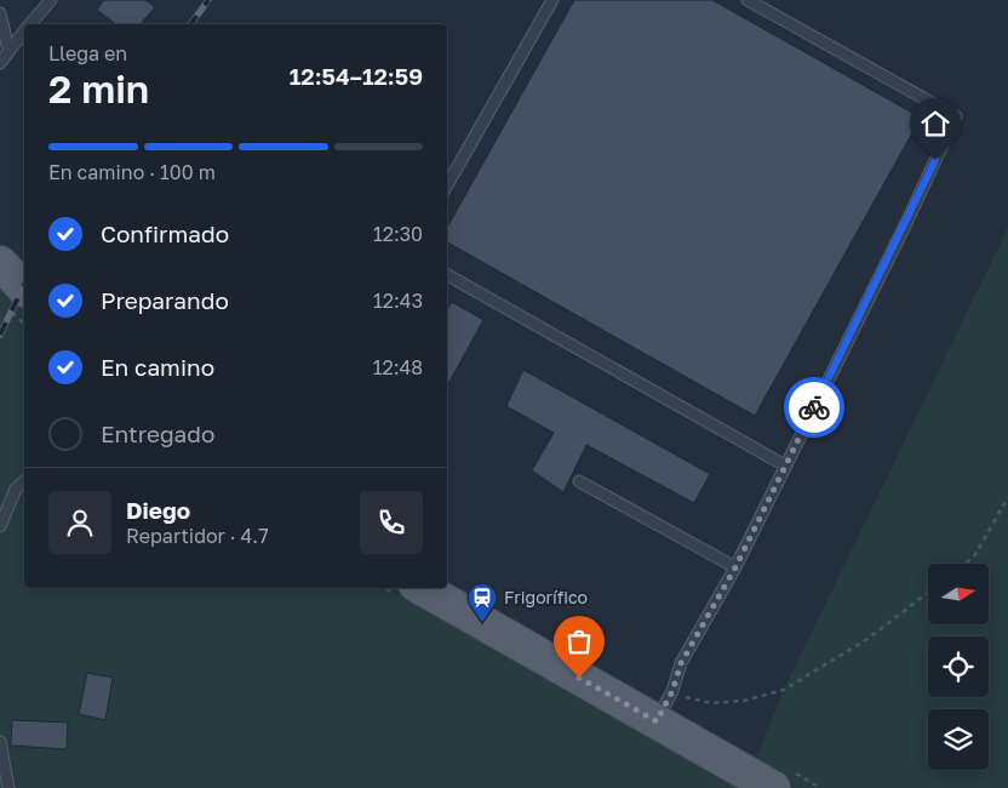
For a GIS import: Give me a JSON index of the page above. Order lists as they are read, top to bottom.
{
  "places": {
    "station": ["Frigorífico"]
  },
  "north": "right",
  "page": {
    "heading": ["2 min", "Llega en", "12:54–12:59"],
    "panel": ["Diego", "Repartidor · 4.7"],
    "bar": "En camino · 100 m",
    "list": [
      ["Confirmado", "12:30"],
      ["Preparando", "12:43"],
      ["En camino", "12:48"],
      "Entregado"
    ]
  }
}
